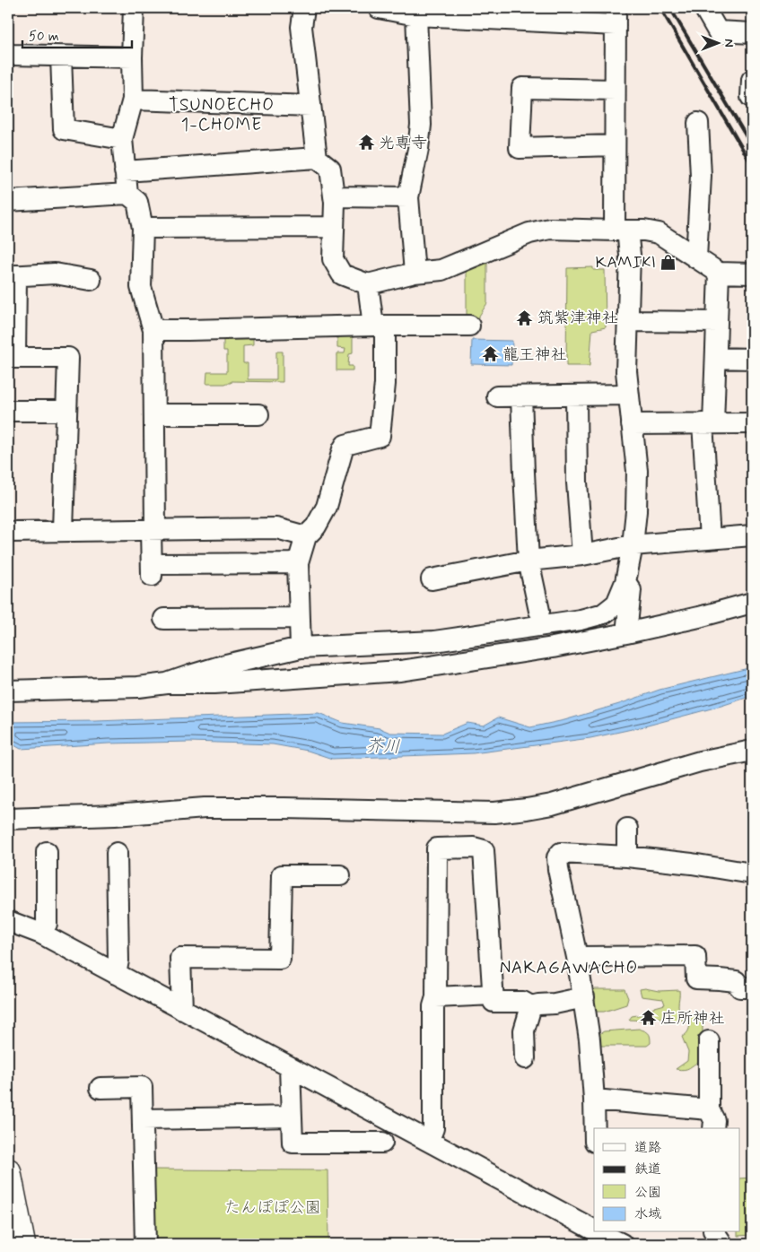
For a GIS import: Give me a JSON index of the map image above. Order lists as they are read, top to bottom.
{
  "districts": ["TSUNOECHO 1-CHOME", "NAKAGAWACHO"],
  "water": ["芥川"],
  "parks": ["たんぽぽ公園"],
  "places": {
    "temple": [
      "光専寺",
      "筑紫津神社",
      "龍王神社",
      "庄所神社"
    ],
    "shop": ["KAMIKI"]
  },
  "legend": [
    "道路",
    "鉄道",
    "公園",
    "水域"
  ],
  "scale_bar": "50 m",
  "north": "right"
}
